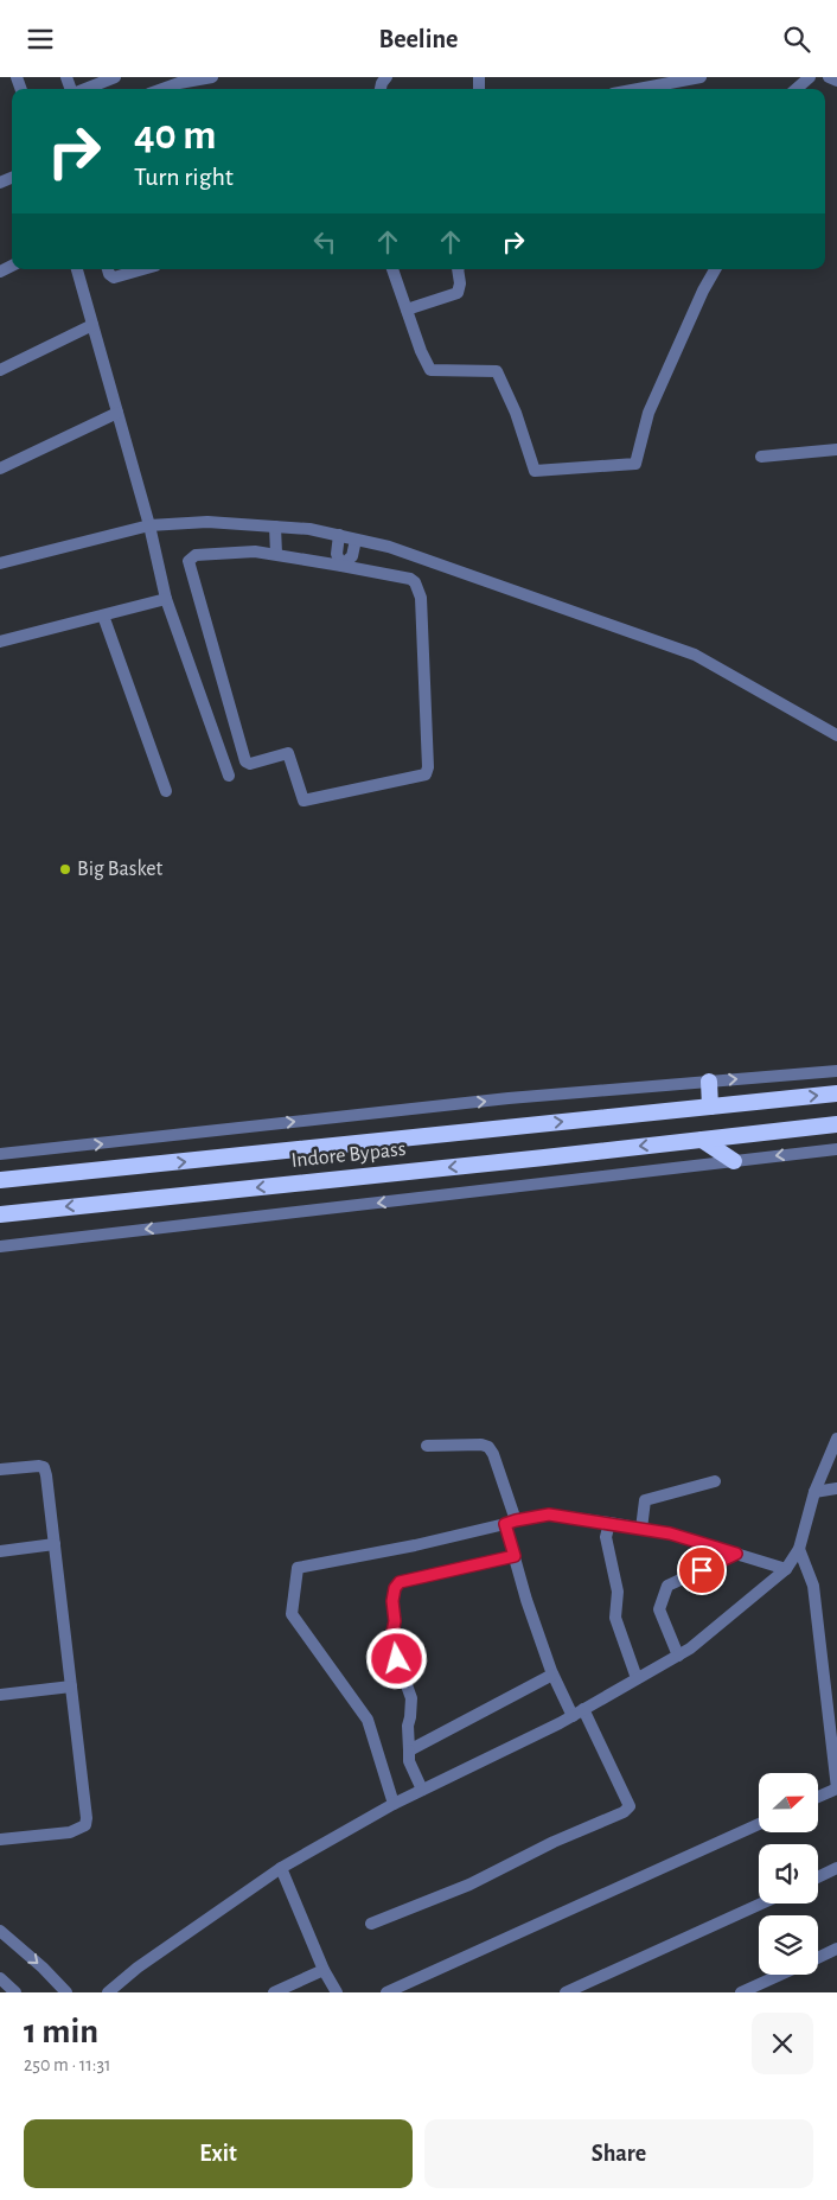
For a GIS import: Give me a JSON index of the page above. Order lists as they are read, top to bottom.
{
  "streets": {
    "highway": ["Indore Bypass"]
  },
  "places": ["Big Basket"],
  "north": "right",
  "page": {
    "header": "Beeline",
    "turn": ["40 m", "Turn right"],
    "heading": ["1 min", "250 m · 11:31"],
    "buttons": ["Exit", "Share"]
  }
}
